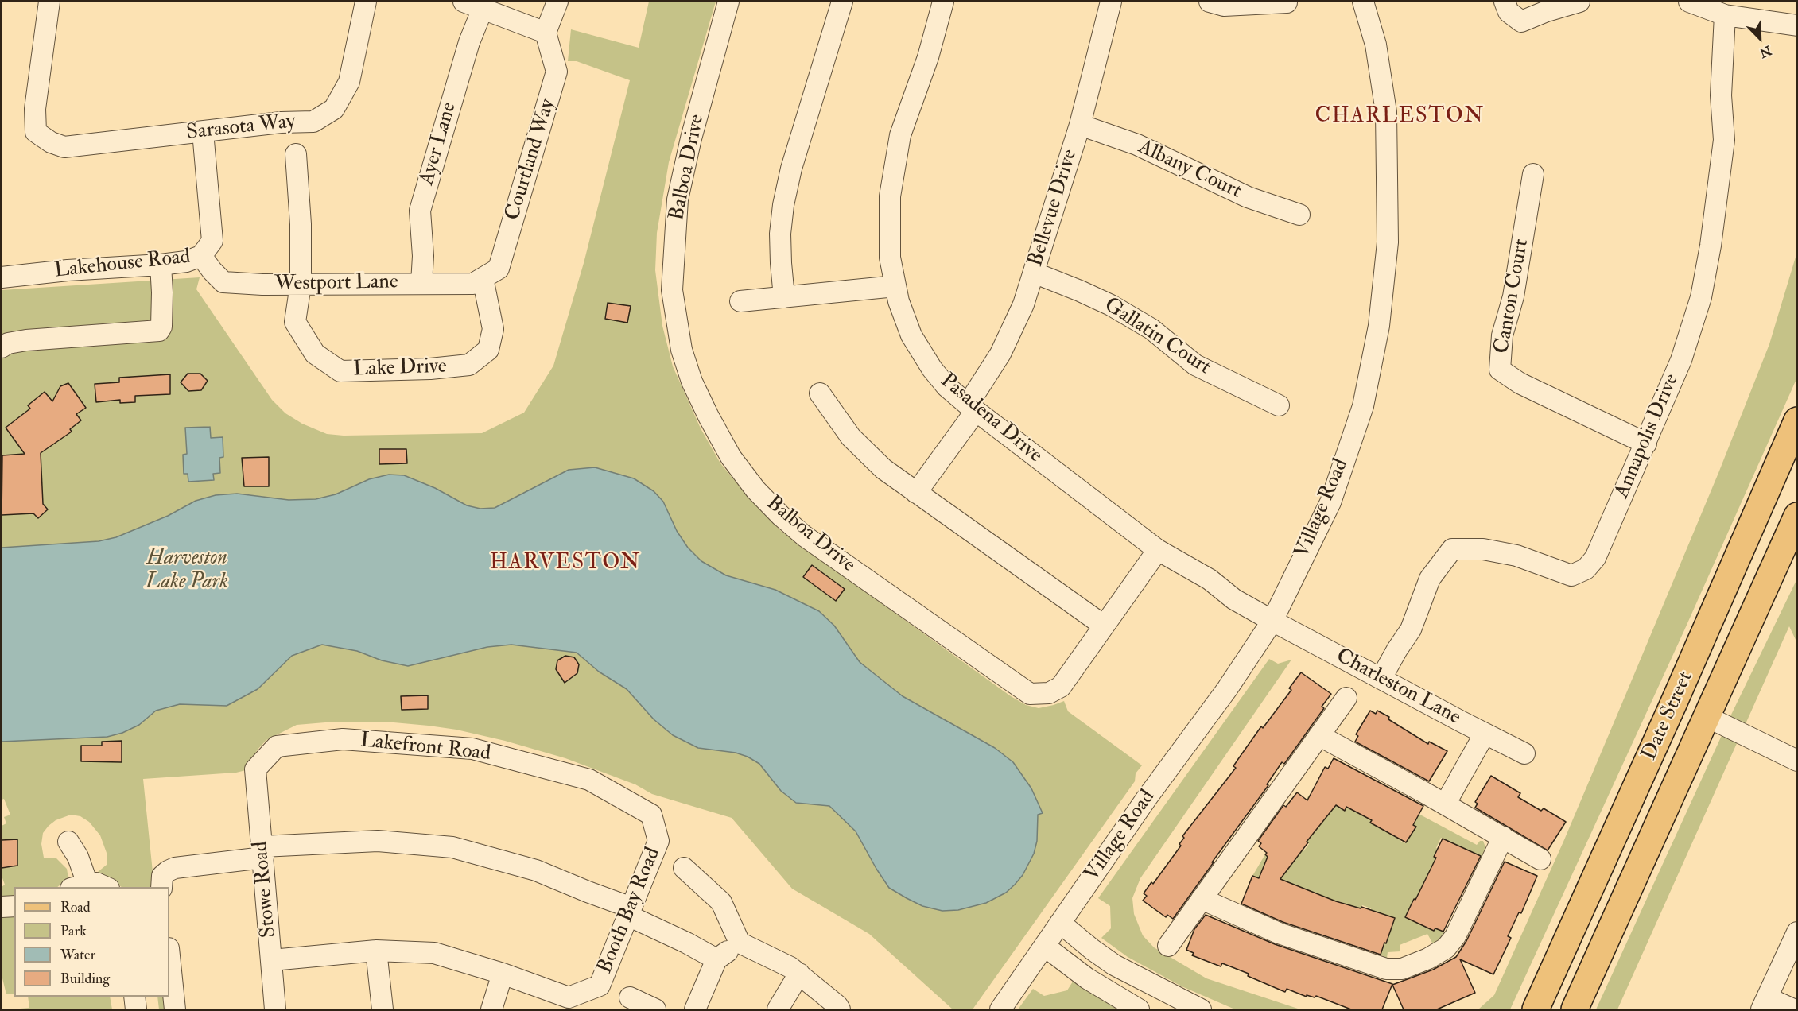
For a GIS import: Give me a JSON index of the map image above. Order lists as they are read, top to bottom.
{
  "streets": {
    "main road": ["Date Street"],
    "street": [
      "Sarasota Way",
      "Ayer Lane",
      "Courtland Way",
      "Balboa Drive",
      "Albany Court",
      "Bellevue Drive",
      "Lakehouse Road",
      "Westport Lane",
      "Canton Court",
      "Gallatin Court",
      "Lake Drive",
      "Pasadena Drive",
      "Annapolis Drive",
      "Village Road",
      "Charleston Lane",
      "Lakefront Road",
      "Stowe Road",
      "Booth Bay Road"
    ]
  },
  "crossings": [
    ["Sarasota Way", "Lakehouse Road"],
    ["Ayer Lane", "Westport Lane"],
    ["Courtland Way", "Westport Lane"],
    ["Courtland Way", "Lake Drive"],
    ["Balboa Drive", "Pasadena Drive"],
    ["Albany Court", "Bellevue Drive"],
    ["Bellevue Drive", "Gallatin Court"],
    ["Bellevue Drive", "Pasadena Drive"],
    ["Lakehouse Road", "Westport Lane"],
    ["Westport Lane", "Lake Drive"],
    ["Canton Court", "Annapolis Drive"],
    ["Pasadena Drive", "Village Road"],
    ["Pasadena Drive", "Charleston Lane"],
    ["Annapolis Drive", "Charleston Lane"],
    ["Village Road", "Charleston Lane"],
    ["Lakefront Road", "Stowe Road"],
    ["Lakefront Road", "Booth Bay Road"],
    ["Stowe Road", "Booth Bay Road"]
  ],
  "districts": ["CHARLESTON", "HARVESTON"],
  "parks": ["Harveston Lake Park"],
  "legend": [
    "Road",
    "Park",
    "Water",
    "Building"
  ],
  "north": "bottom right"
}
